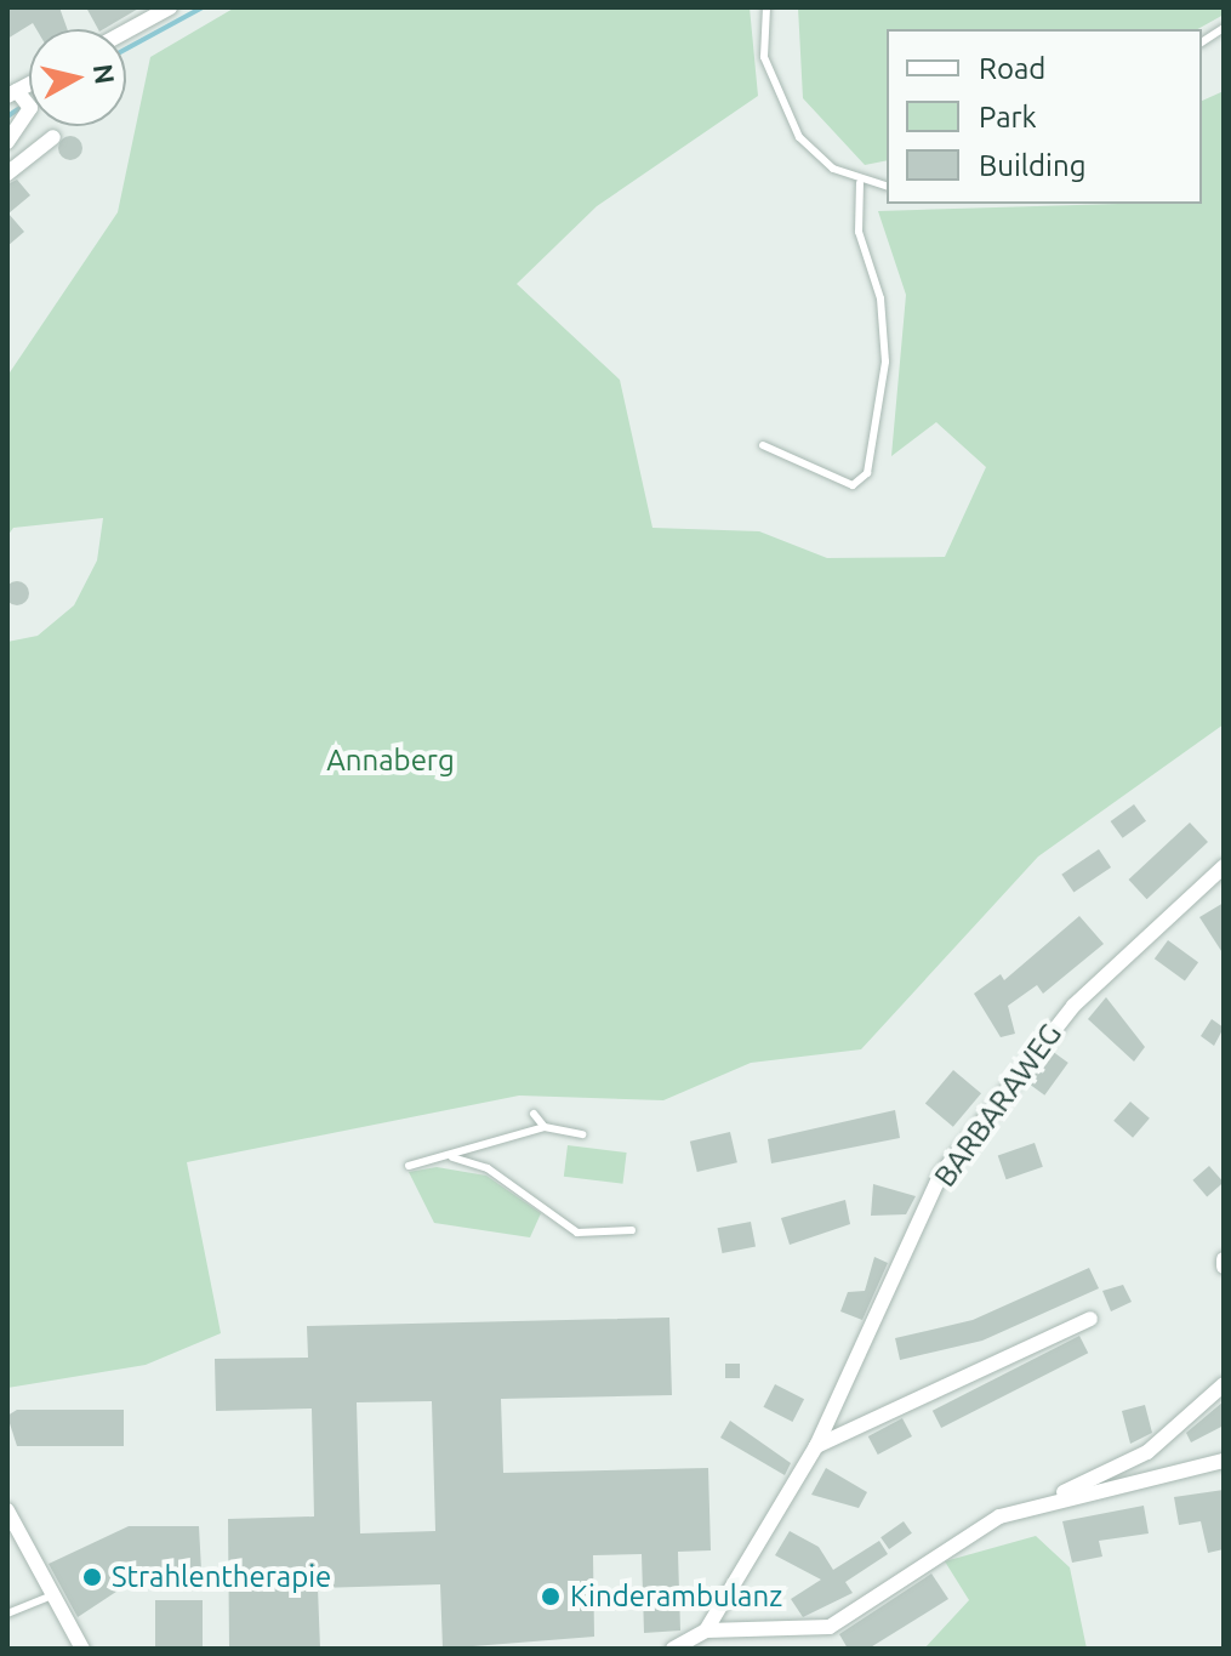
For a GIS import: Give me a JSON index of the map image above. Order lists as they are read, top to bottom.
{
  "streets": {
    "street": ["BARBARAWEG"]
  },
  "parks": ["Annaberg"],
  "places": ["Strahlentherapie", "Kinderambulanz"],
  "legend": ["Road", "Park", "Building"],
  "north": "right"
}
